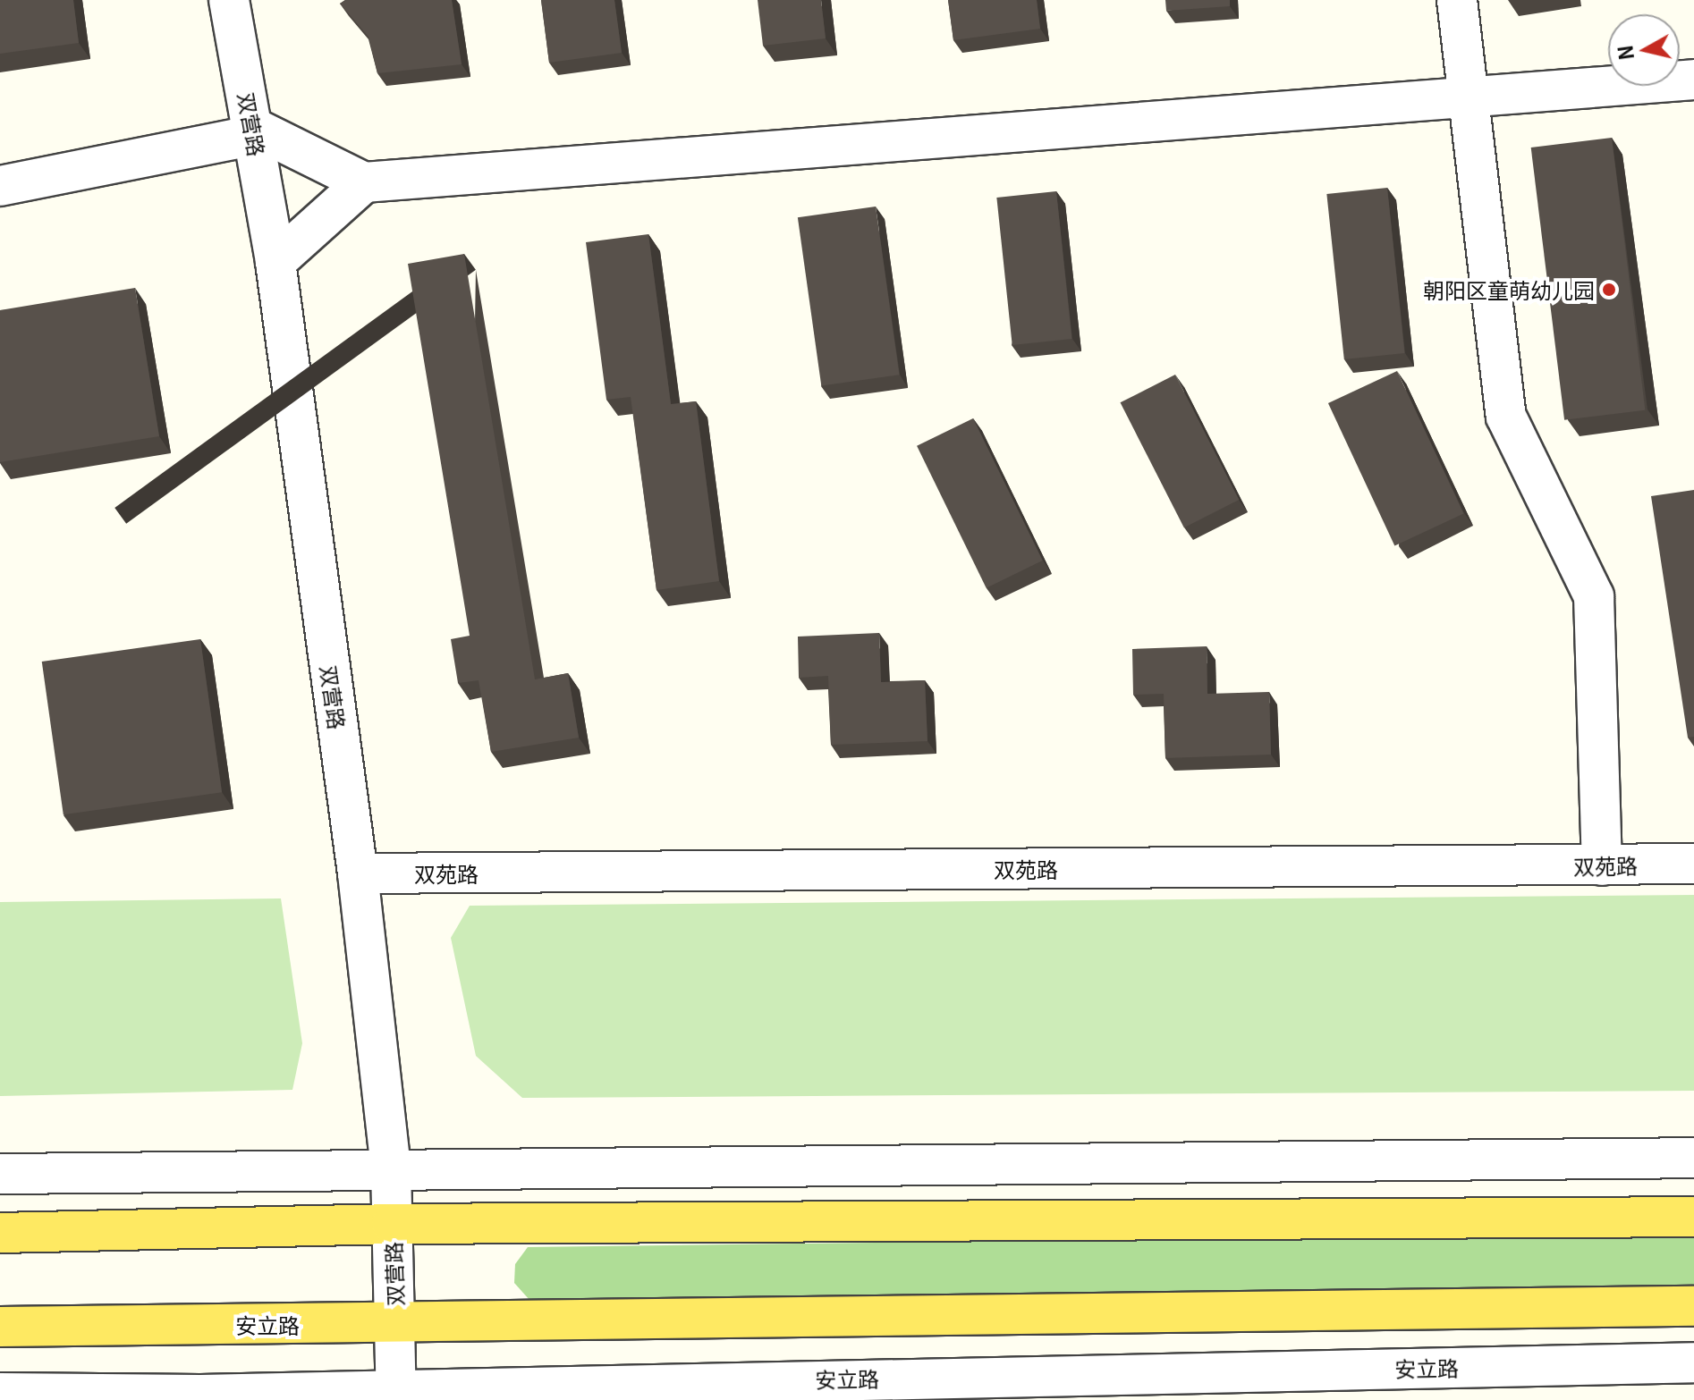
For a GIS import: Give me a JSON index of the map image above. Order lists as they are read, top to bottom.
{
  "streets": {
    "main road": ["安立路"],
    "street": ["双营路", "双苑路"]
  },
  "crossings": [
    ["双营路", "双苑路"],
    ["双营路", "安立路"]
  ],
  "places": ["朝阳区童萌幼儿园"],
  "north": "left"
}
